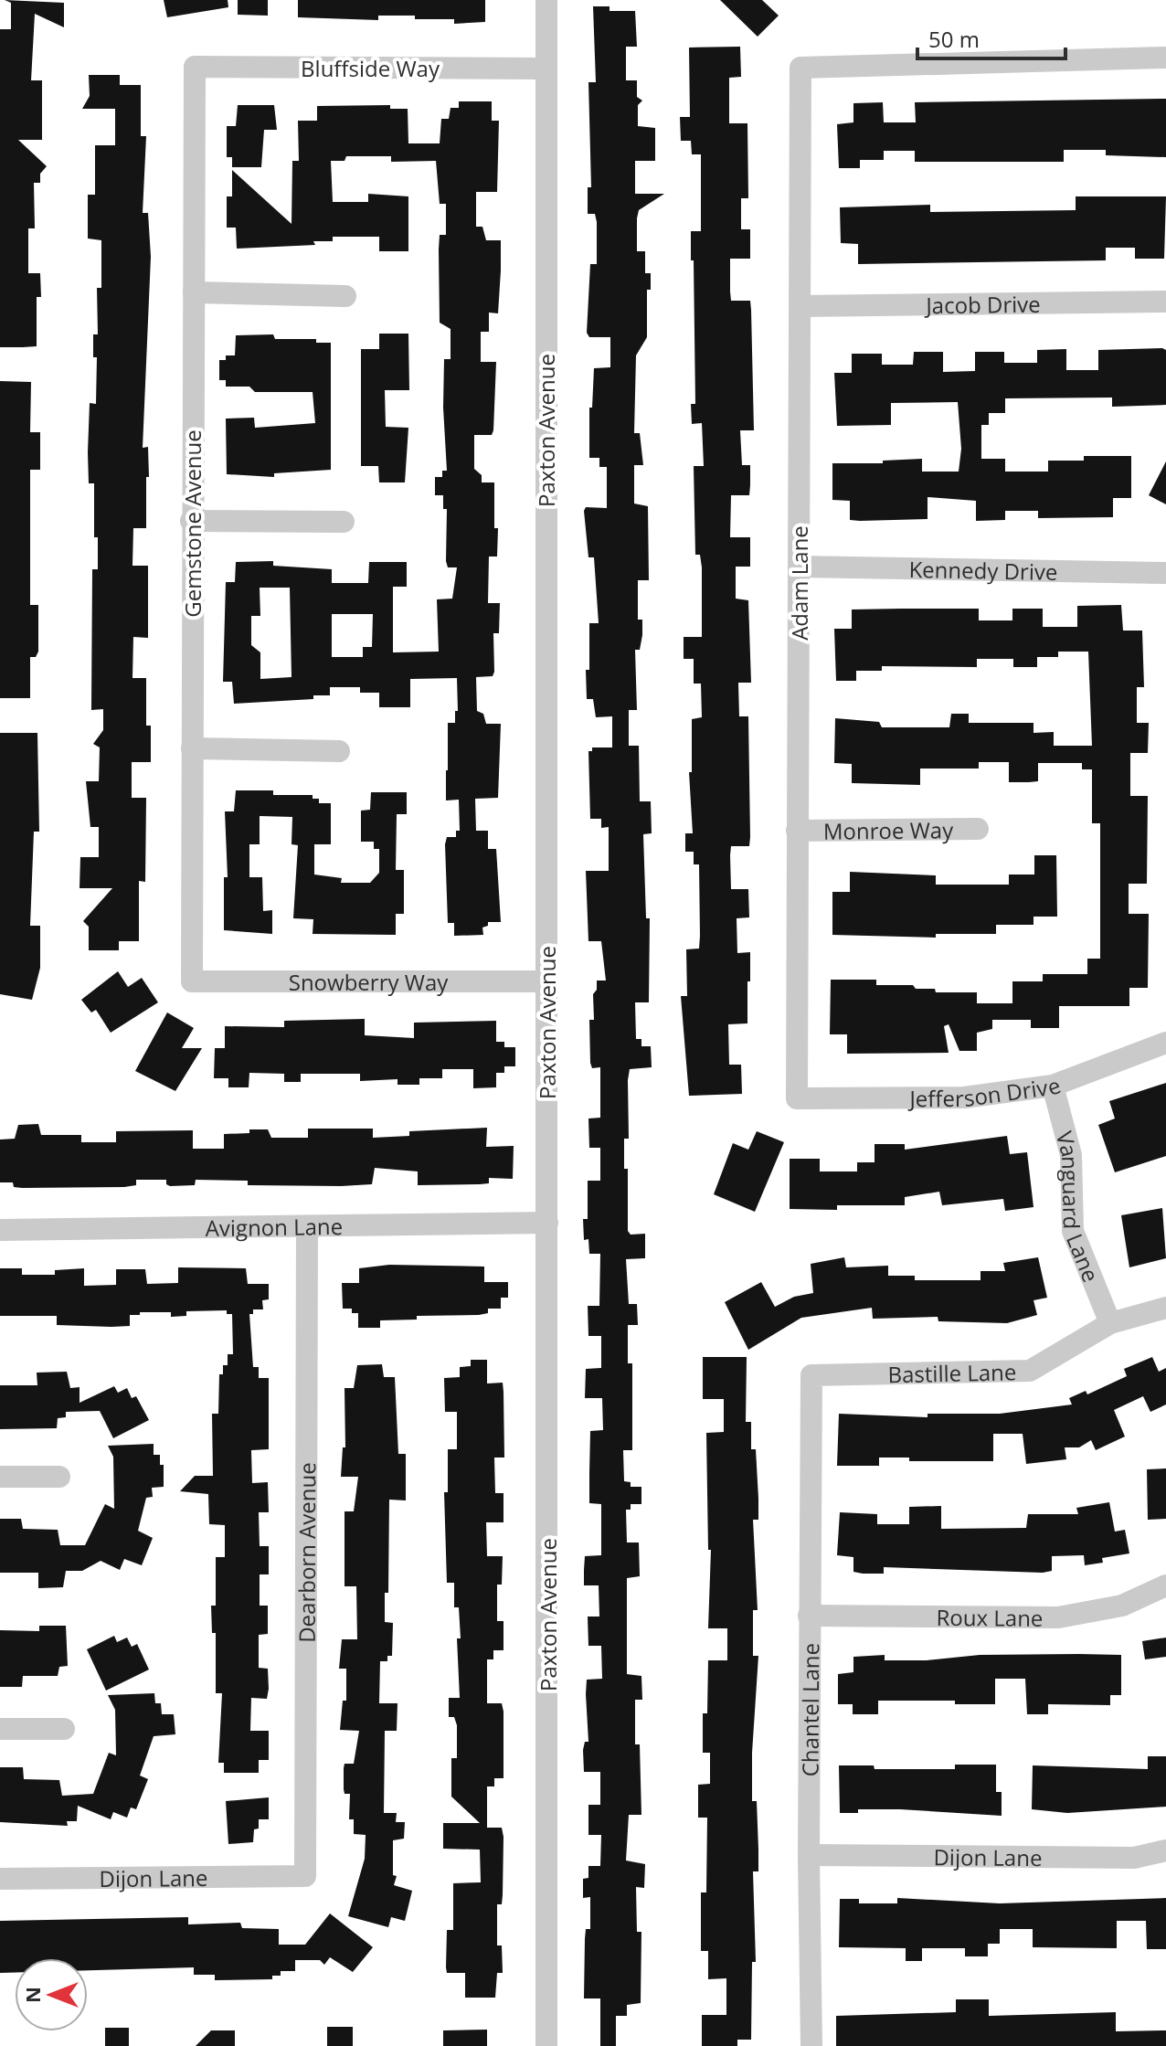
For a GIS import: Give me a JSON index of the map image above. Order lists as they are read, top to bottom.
{
  "streets": {
    "street": [
      "Bluffside Way",
      "Jacob Drive",
      "Paxton Avenue",
      "Gemstone Avenue",
      "Kennedy Drive",
      "Adam Lane",
      "Monroe Way",
      "Snowberry Way",
      "Jefferson Drive",
      "Vanguard Lane",
      "Avignon Lane",
      "Bastille Lane",
      "Dearborn Avenue",
      "Roux Lane",
      "Chantel Lane",
      "Dijon Lane"
    ]
  },
  "crossings": [
    ["Bluffside Way", "Paxton Avenue"],
    ["Bluffside Way", "Gemstone Avenue"],
    ["Jacob Drive", "Adam Lane"],
    ["Paxton Avenue", "Snowberry Way"],
    ["Paxton Avenue", "Avignon Lane"],
    ["Gemstone Avenue", "Snowberry Way"],
    ["Kennedy Drive", "Adam Lane"],
    ["Adam Lane", "Monroe Way"],
    ["Adam Lane", "Jefferson Drive"],
    ["Jefferson Drive", "Vanguard Lane"],
    ["Vanguard Lane", "Bastille Lane"],
    ["Avignon Lane", "Dearborn Avenue"],
    ["Bastille Lane", "Chantel Lane"],
    ["Dearborn Avenue", "Dijon Lane"],
    ["Roux Lane", "Chantel Lane"],
    ["Chantel Lane", "Dijon Lane"]
  ],
  "scale_bar": "50 m",
  "north": "left"
}
